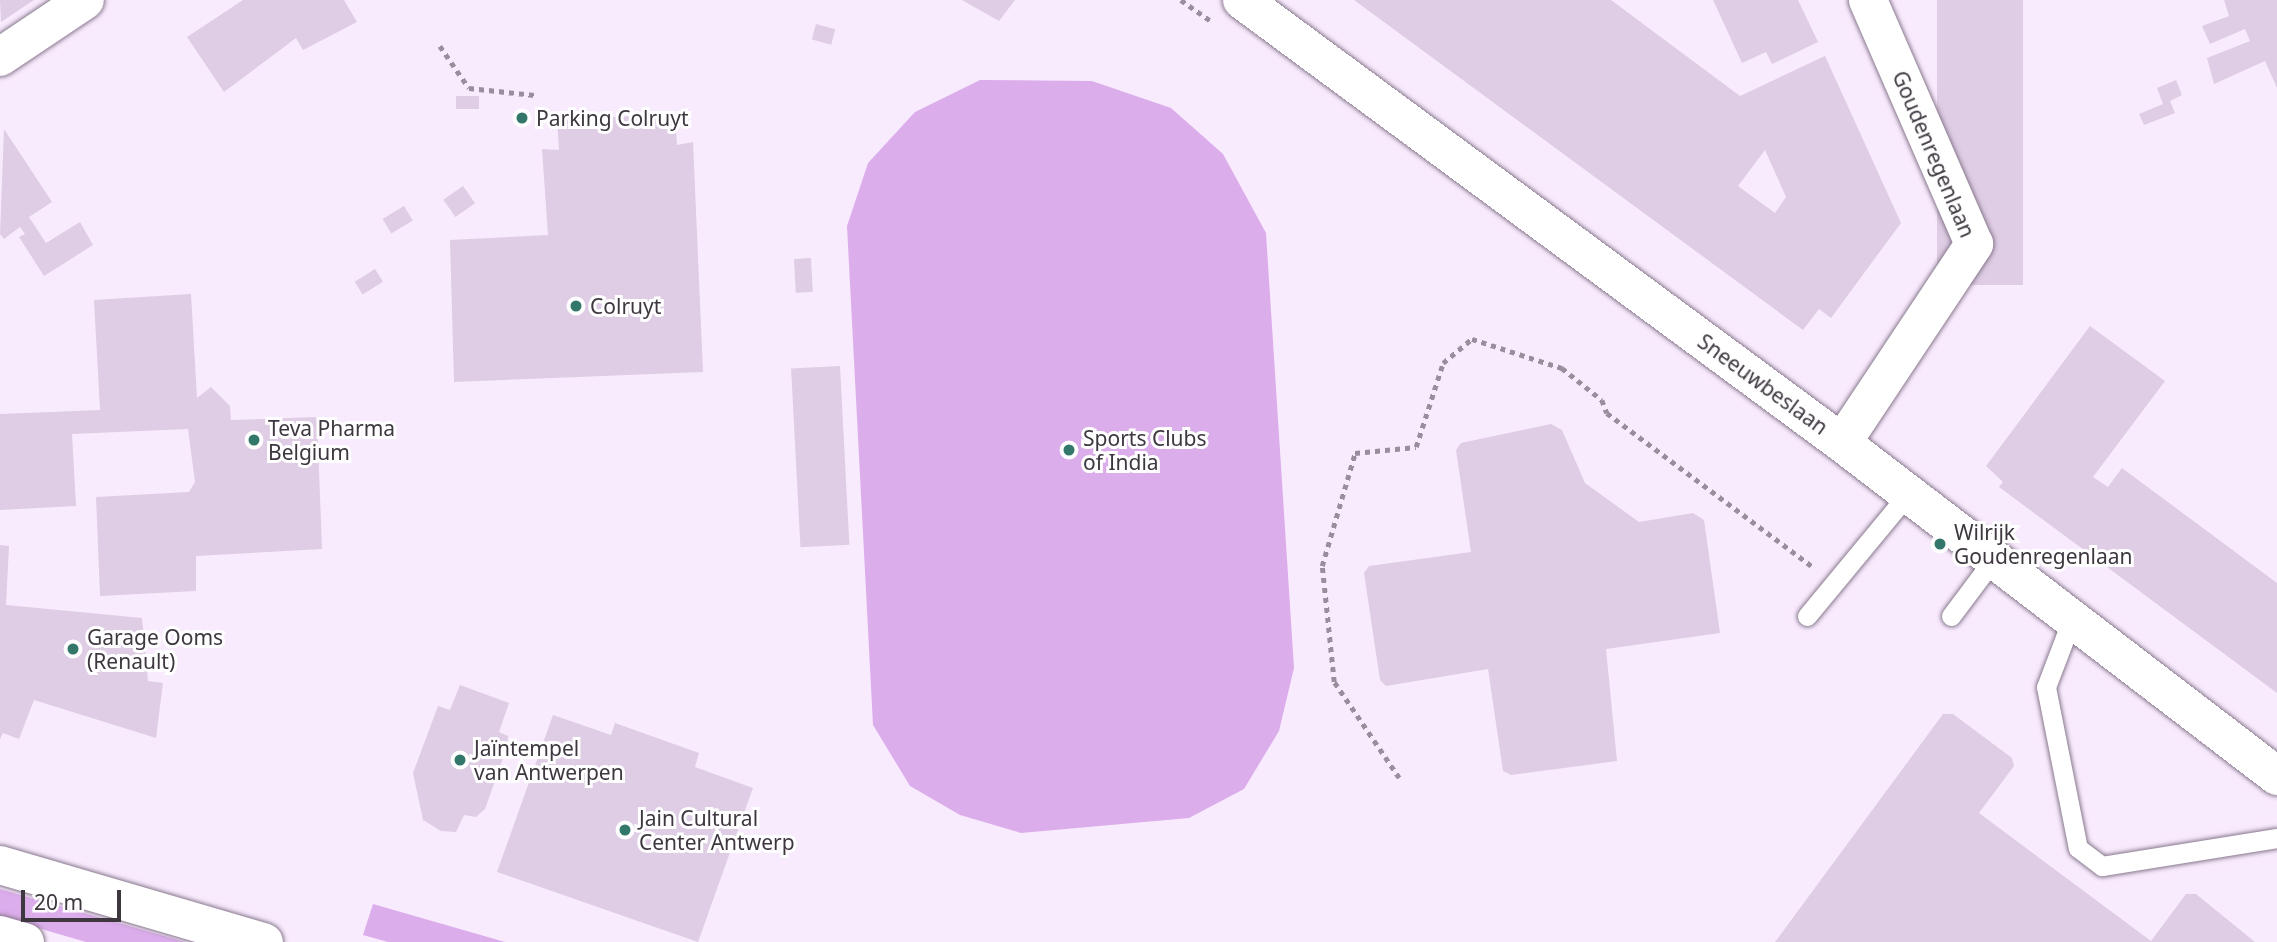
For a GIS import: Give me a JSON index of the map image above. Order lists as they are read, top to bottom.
{
  "streets": {
    "main road": ["Goudenregenlaan", "Sneeuwbeslaan"]
  },
  "crossings": [
    ["Goudenregenlaan", "Sneeuwbeslaan"]
  ],
  "places": [
    "Parking Colruyt",
    "Colruyt",
    "Teva Pharma Belgium",
    "Sports Clubs of India",
    "Wilrijk Goudenregenlaan",
    "Garage Ooms (Renault)",
    "Jaïntempel van Antwerpen",
    "Jain Cultural Center Antwerp"
  ],
  "scale_bar": "20 m"
}
